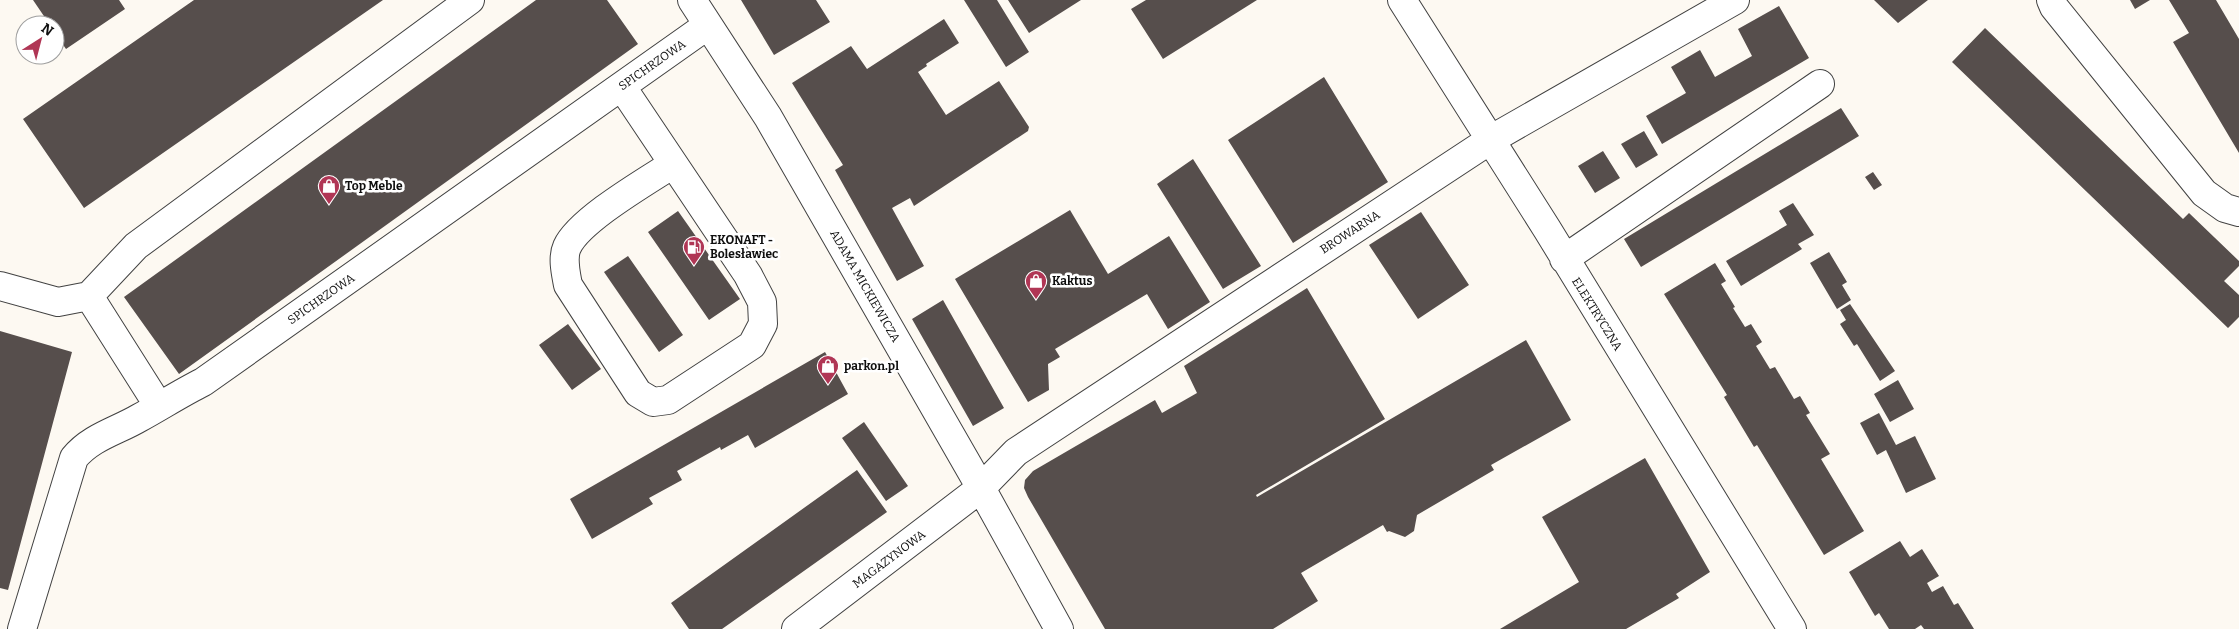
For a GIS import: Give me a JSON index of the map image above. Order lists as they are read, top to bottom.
{
  "streets": {
    "street": [
      "SPICHRZOWA",
      "BROWARNA",
      "ADAMA MICKIEWICZA",
      "ELEKTRYCZNA",
      "MAGAZYNOWA"
    ]
  },
  "crossings": [
    ["SPICHRZOWA", "ADAMA MICKIEWICZA"],
    ["BROWARNA", "ADAMA MICKIEWICZA"],
    ["BROWARNA", "ELEKTRYCZNA"],
    ["BROWARNA", "MAGAZYNOWA"],
    ["ADAMA MICKIEWICZA", "MAGAZYNOWA"]
  ],
  "places": {
    "shop": ["Top Meble", "Kaktus", "parkon.pl"],
    "fuel station": ["EKONAFT - Bolesławiec"]
  },
  "north": "top right"
}
